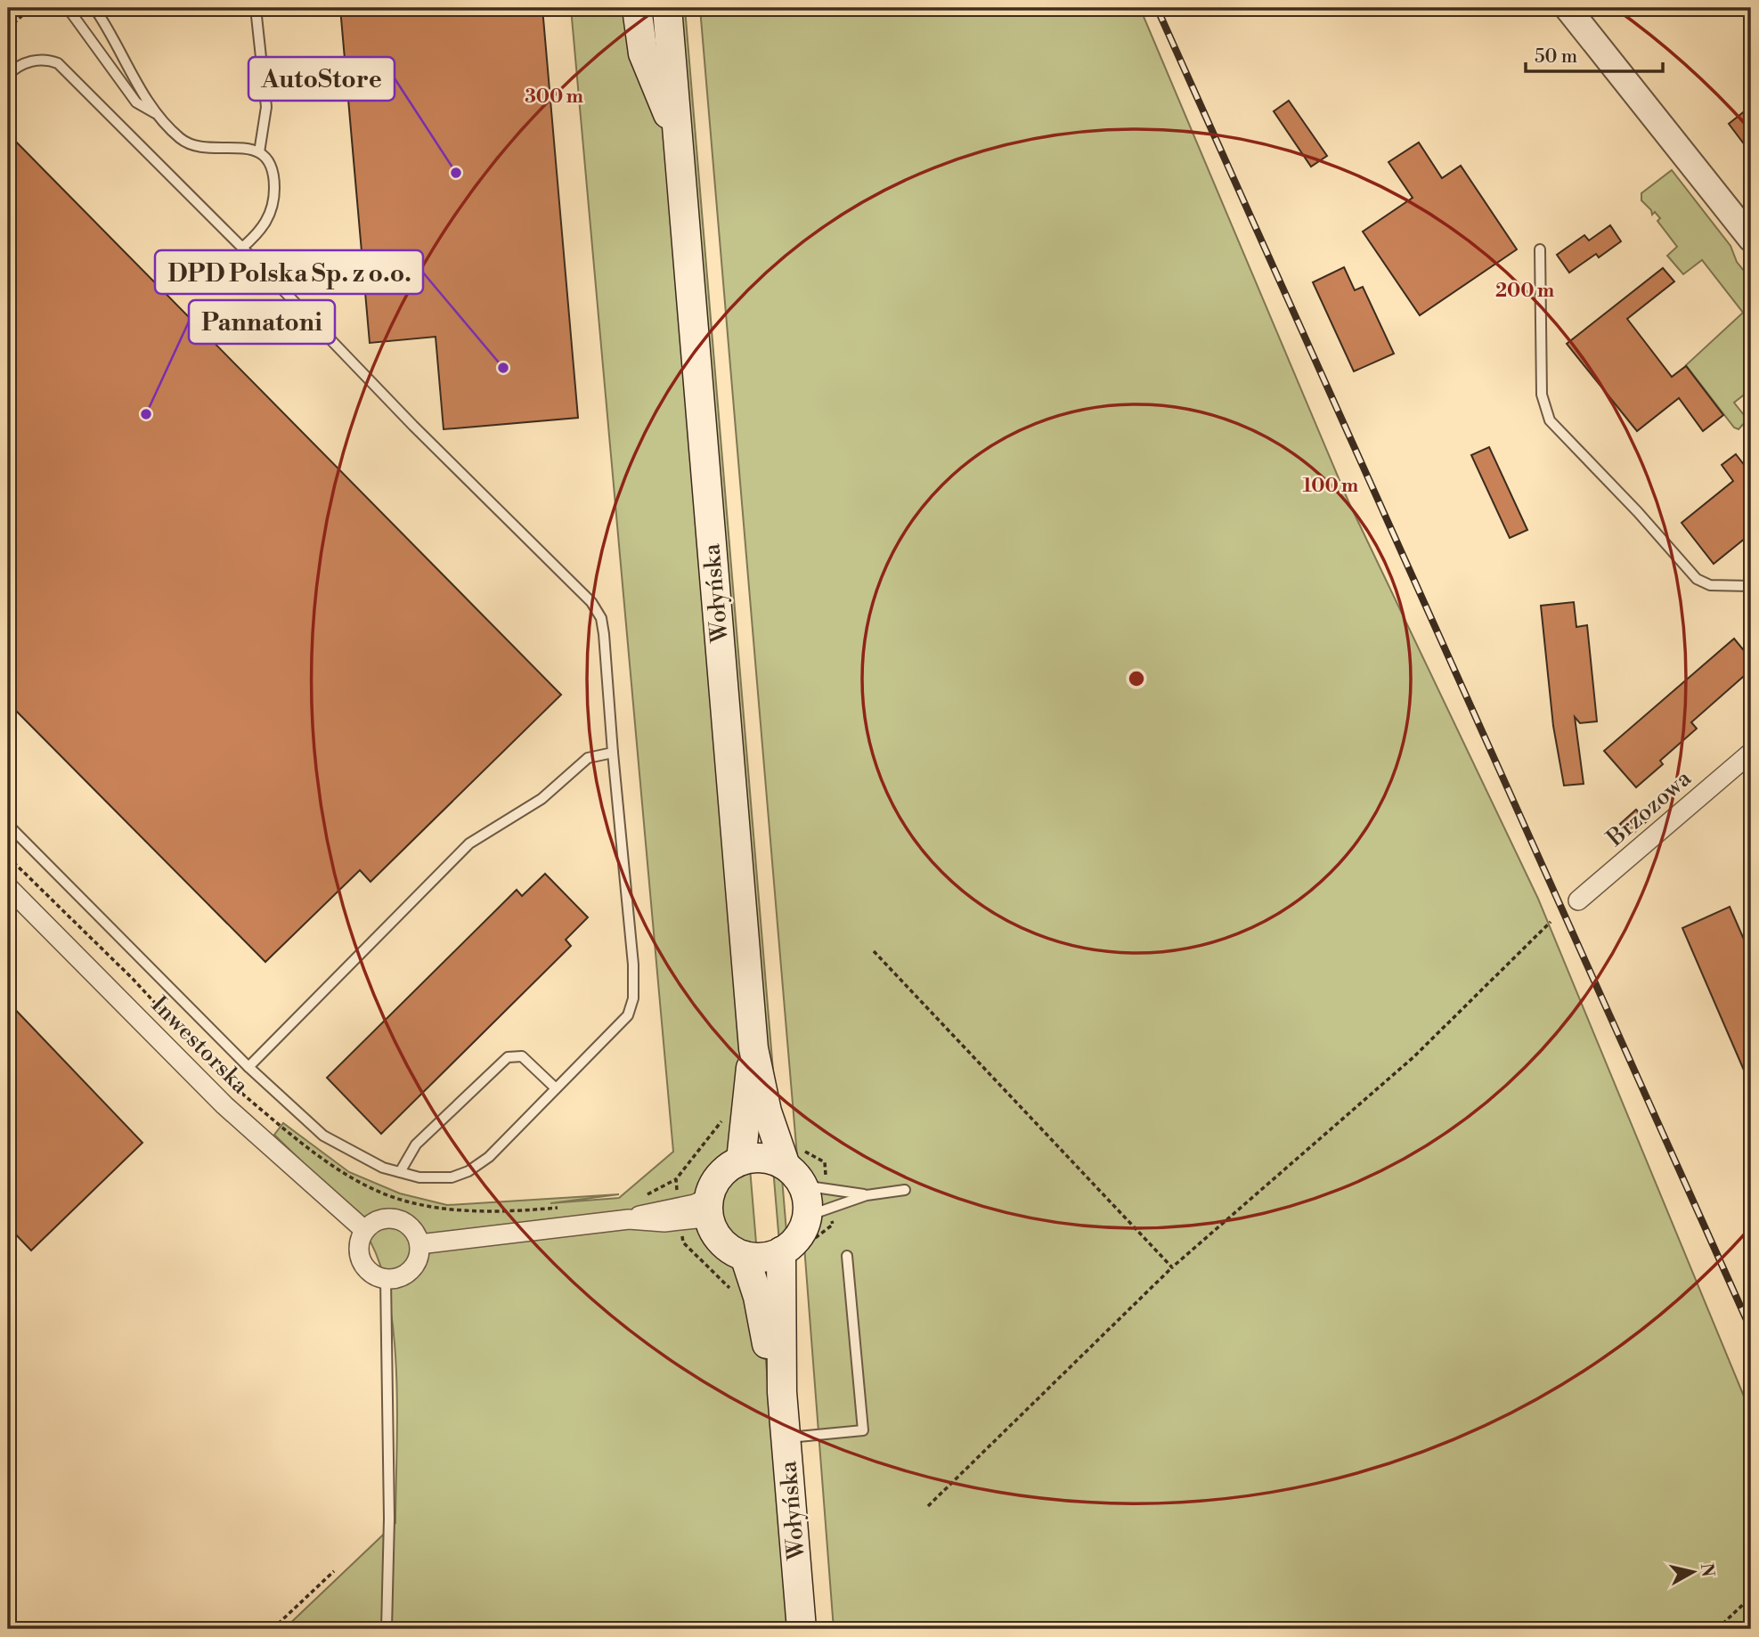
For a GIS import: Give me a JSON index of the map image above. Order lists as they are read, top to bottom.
{
  "streets": {
    "main road": ["Wołyńska"],
    "street": ["Brzozowa", "Inwestorska"]
  },
  "places": ["AutoStore", "DPD Polska Sp. z o.o.", "Pannatoni"],
  "scale_bar": "50 m",
  "north": "right",
  "rings": ["300 m", "200 m", "100 m"]
}
